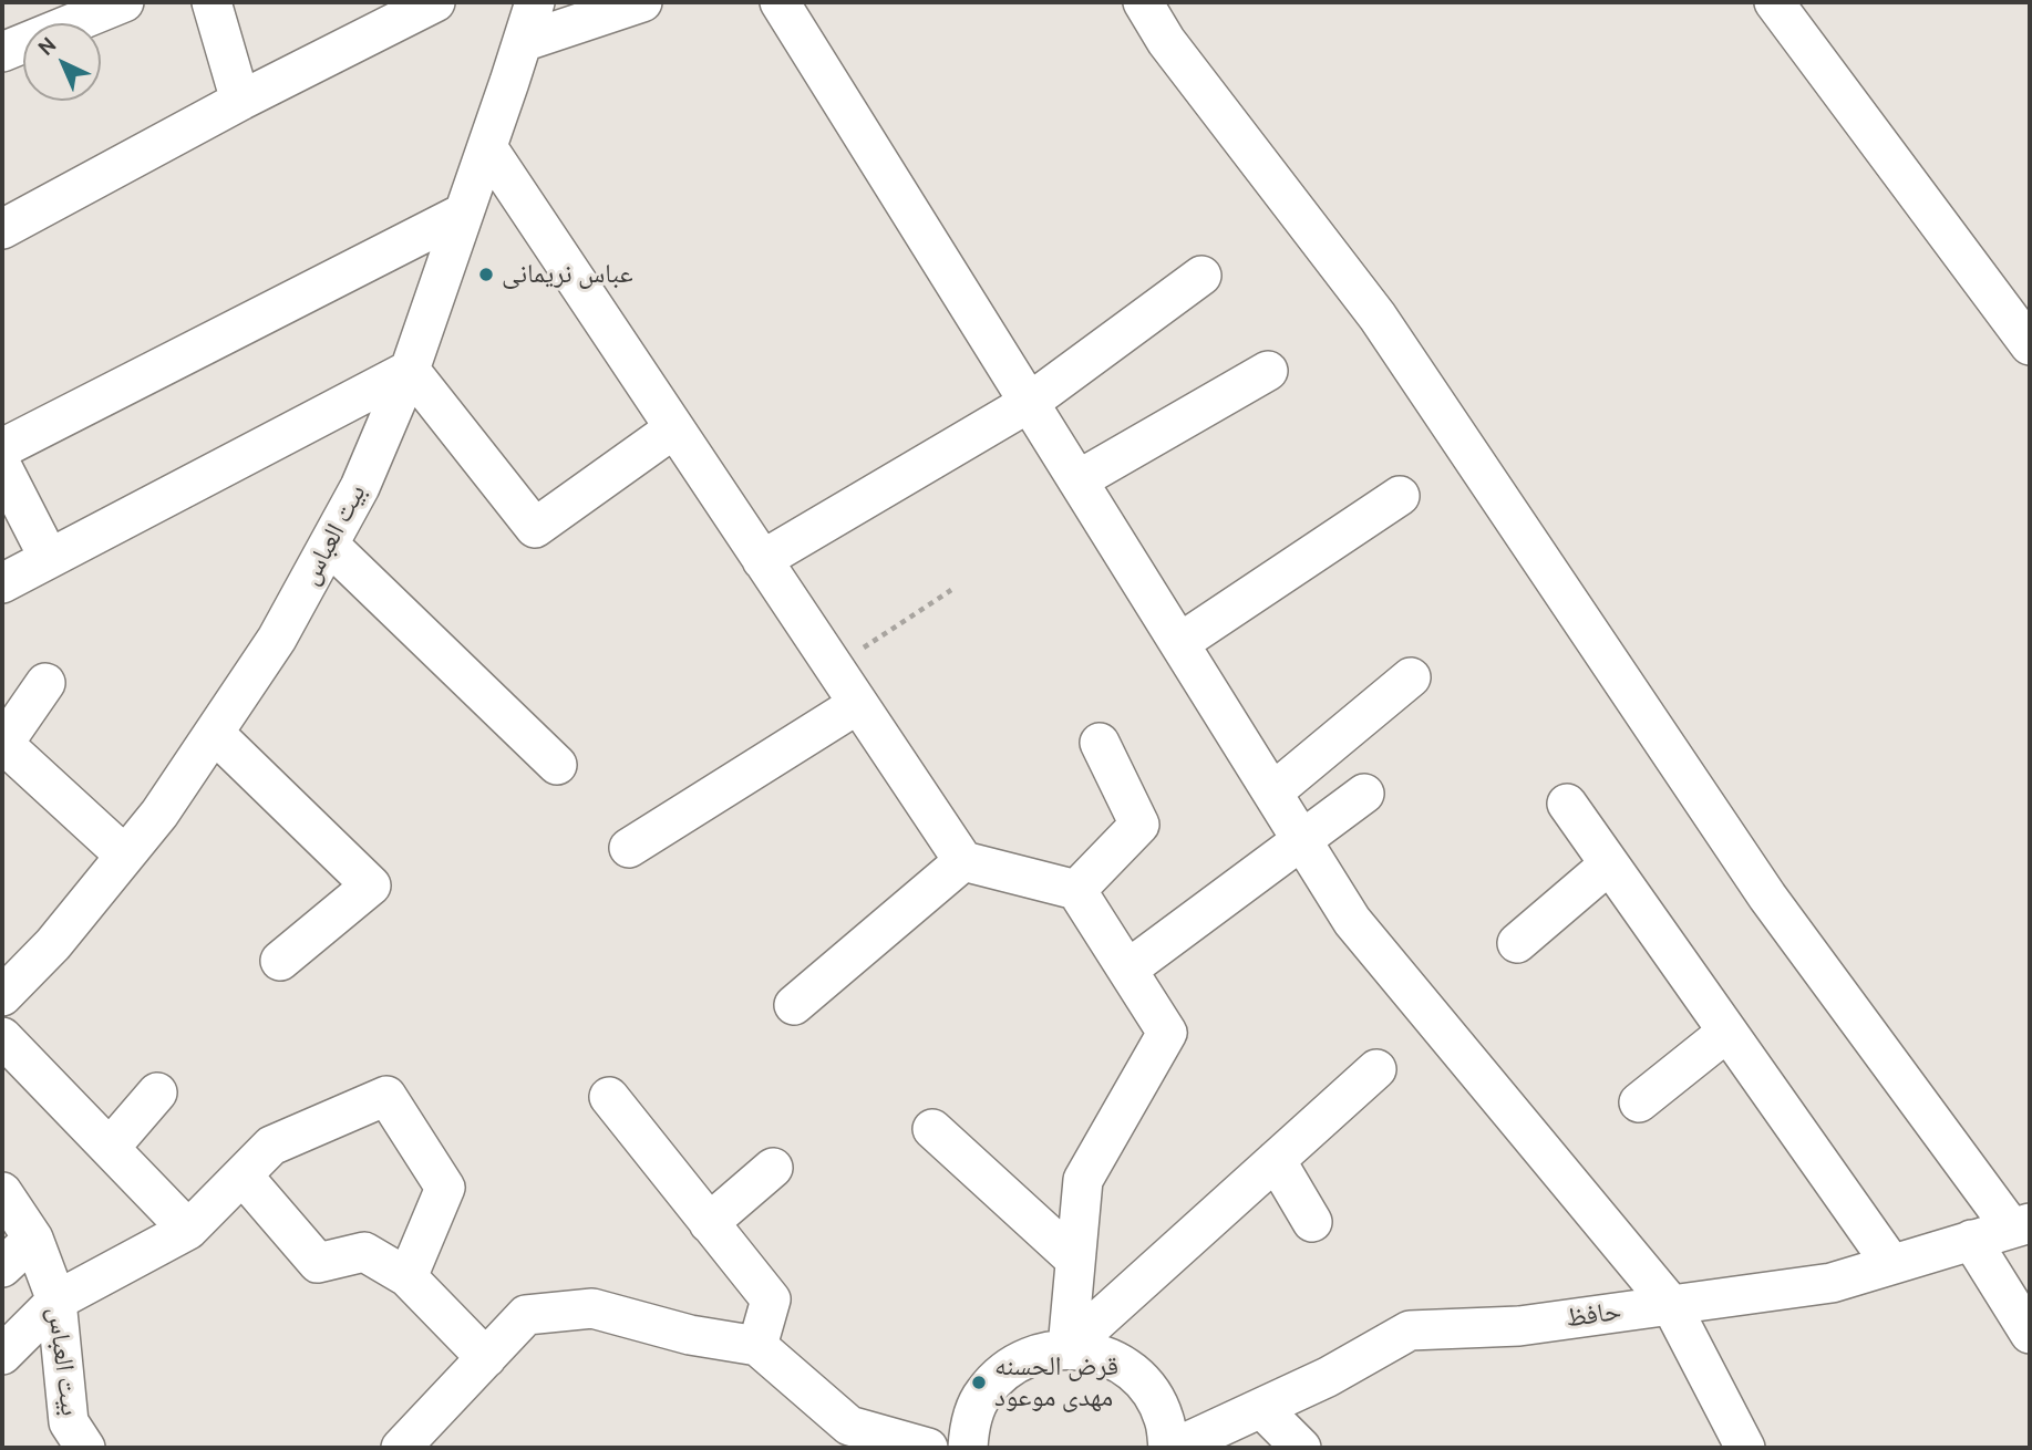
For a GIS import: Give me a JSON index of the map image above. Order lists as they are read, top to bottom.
{
  "streets": {
    "street": ["بیت العباس", "حافظ"]
  },
  "places": ["عباس نریمانی", "قرض الحسنه مهدی موعود"],
  "north": "top left"
}
